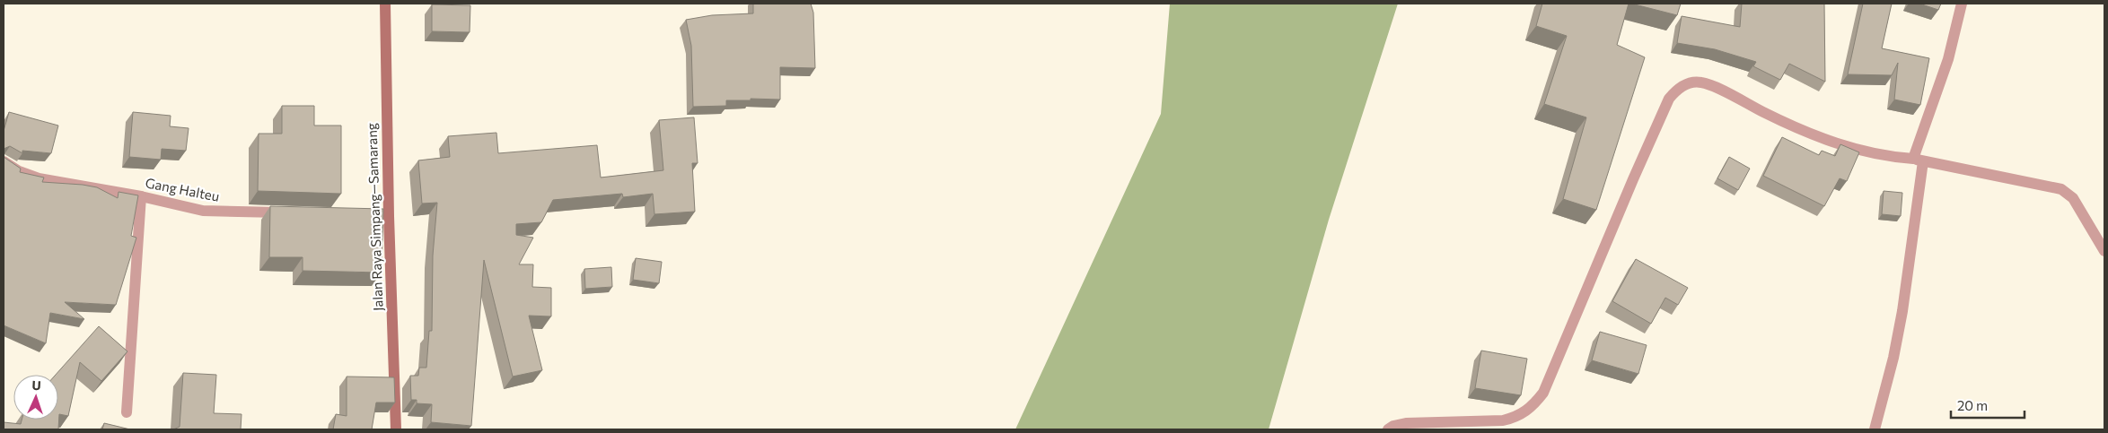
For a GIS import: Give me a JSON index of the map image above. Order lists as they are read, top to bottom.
{
  "streets": {
    "main road": ["Jalan Raya Simpang—Samarang"],
    "street": ["Gang Halteu"]
  },
  "scale_bar": "20 m",
  "north": "top"
}
